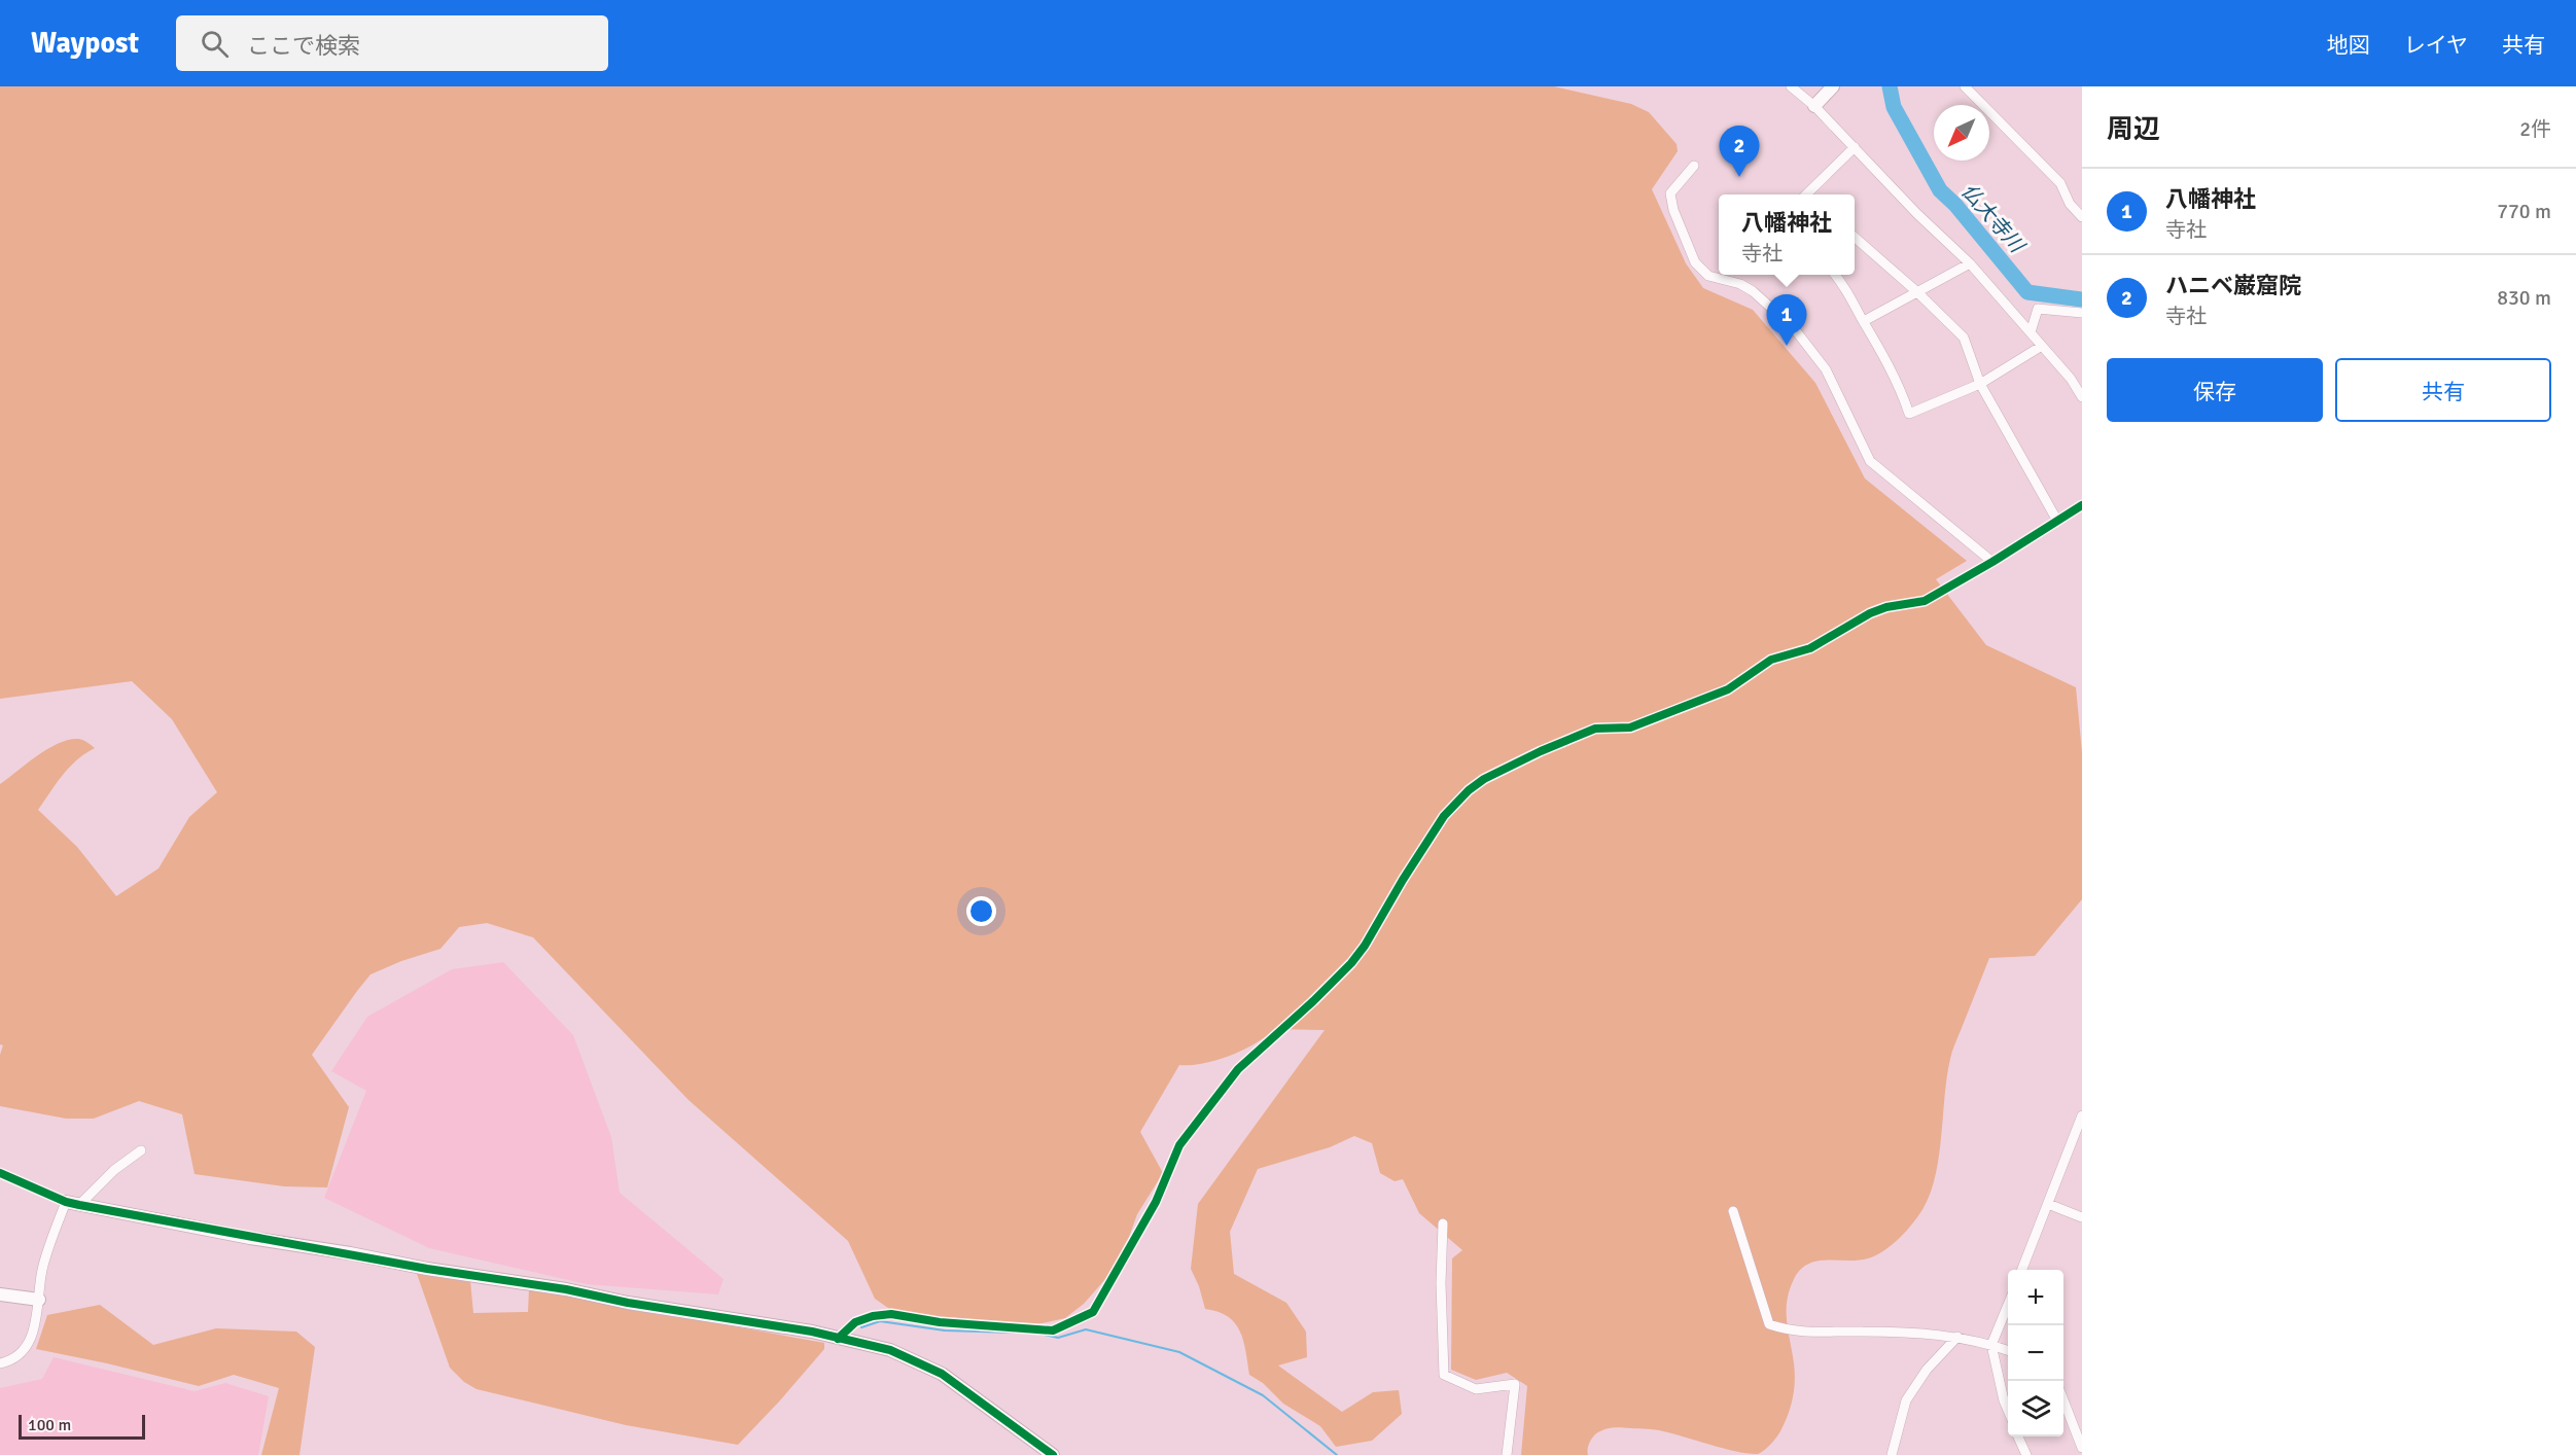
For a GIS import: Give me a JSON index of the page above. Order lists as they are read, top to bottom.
{
  "water": ["仏大寺川"],
  "scale_bar": "100 m",
  "north": "bottom left",
  "page": {
    "header": "Waypost",
    "search": "ここで検索",
    "nav": ["地図", "レイヤ", "共有"],
    "heading": ["周辺", "2件"],
    "pins": ["2", "1"],
    "list": [
      {
        "mark": "1",
        "name": "八幡神社",
        "note": "寺社",
        "value": "770 m"
      },
      {
        "mark": "2",
        "name": "ハニベ巌窟院",
        "note": "寺社",
        "value": "830 m"
      }
    ],
    "popup": ["八幡神社", "寺社"],
    "buttons": ["保存", "共有"],
    "map_buttons": ["+", "−"],
    "scale": "100 m"
  }
}
